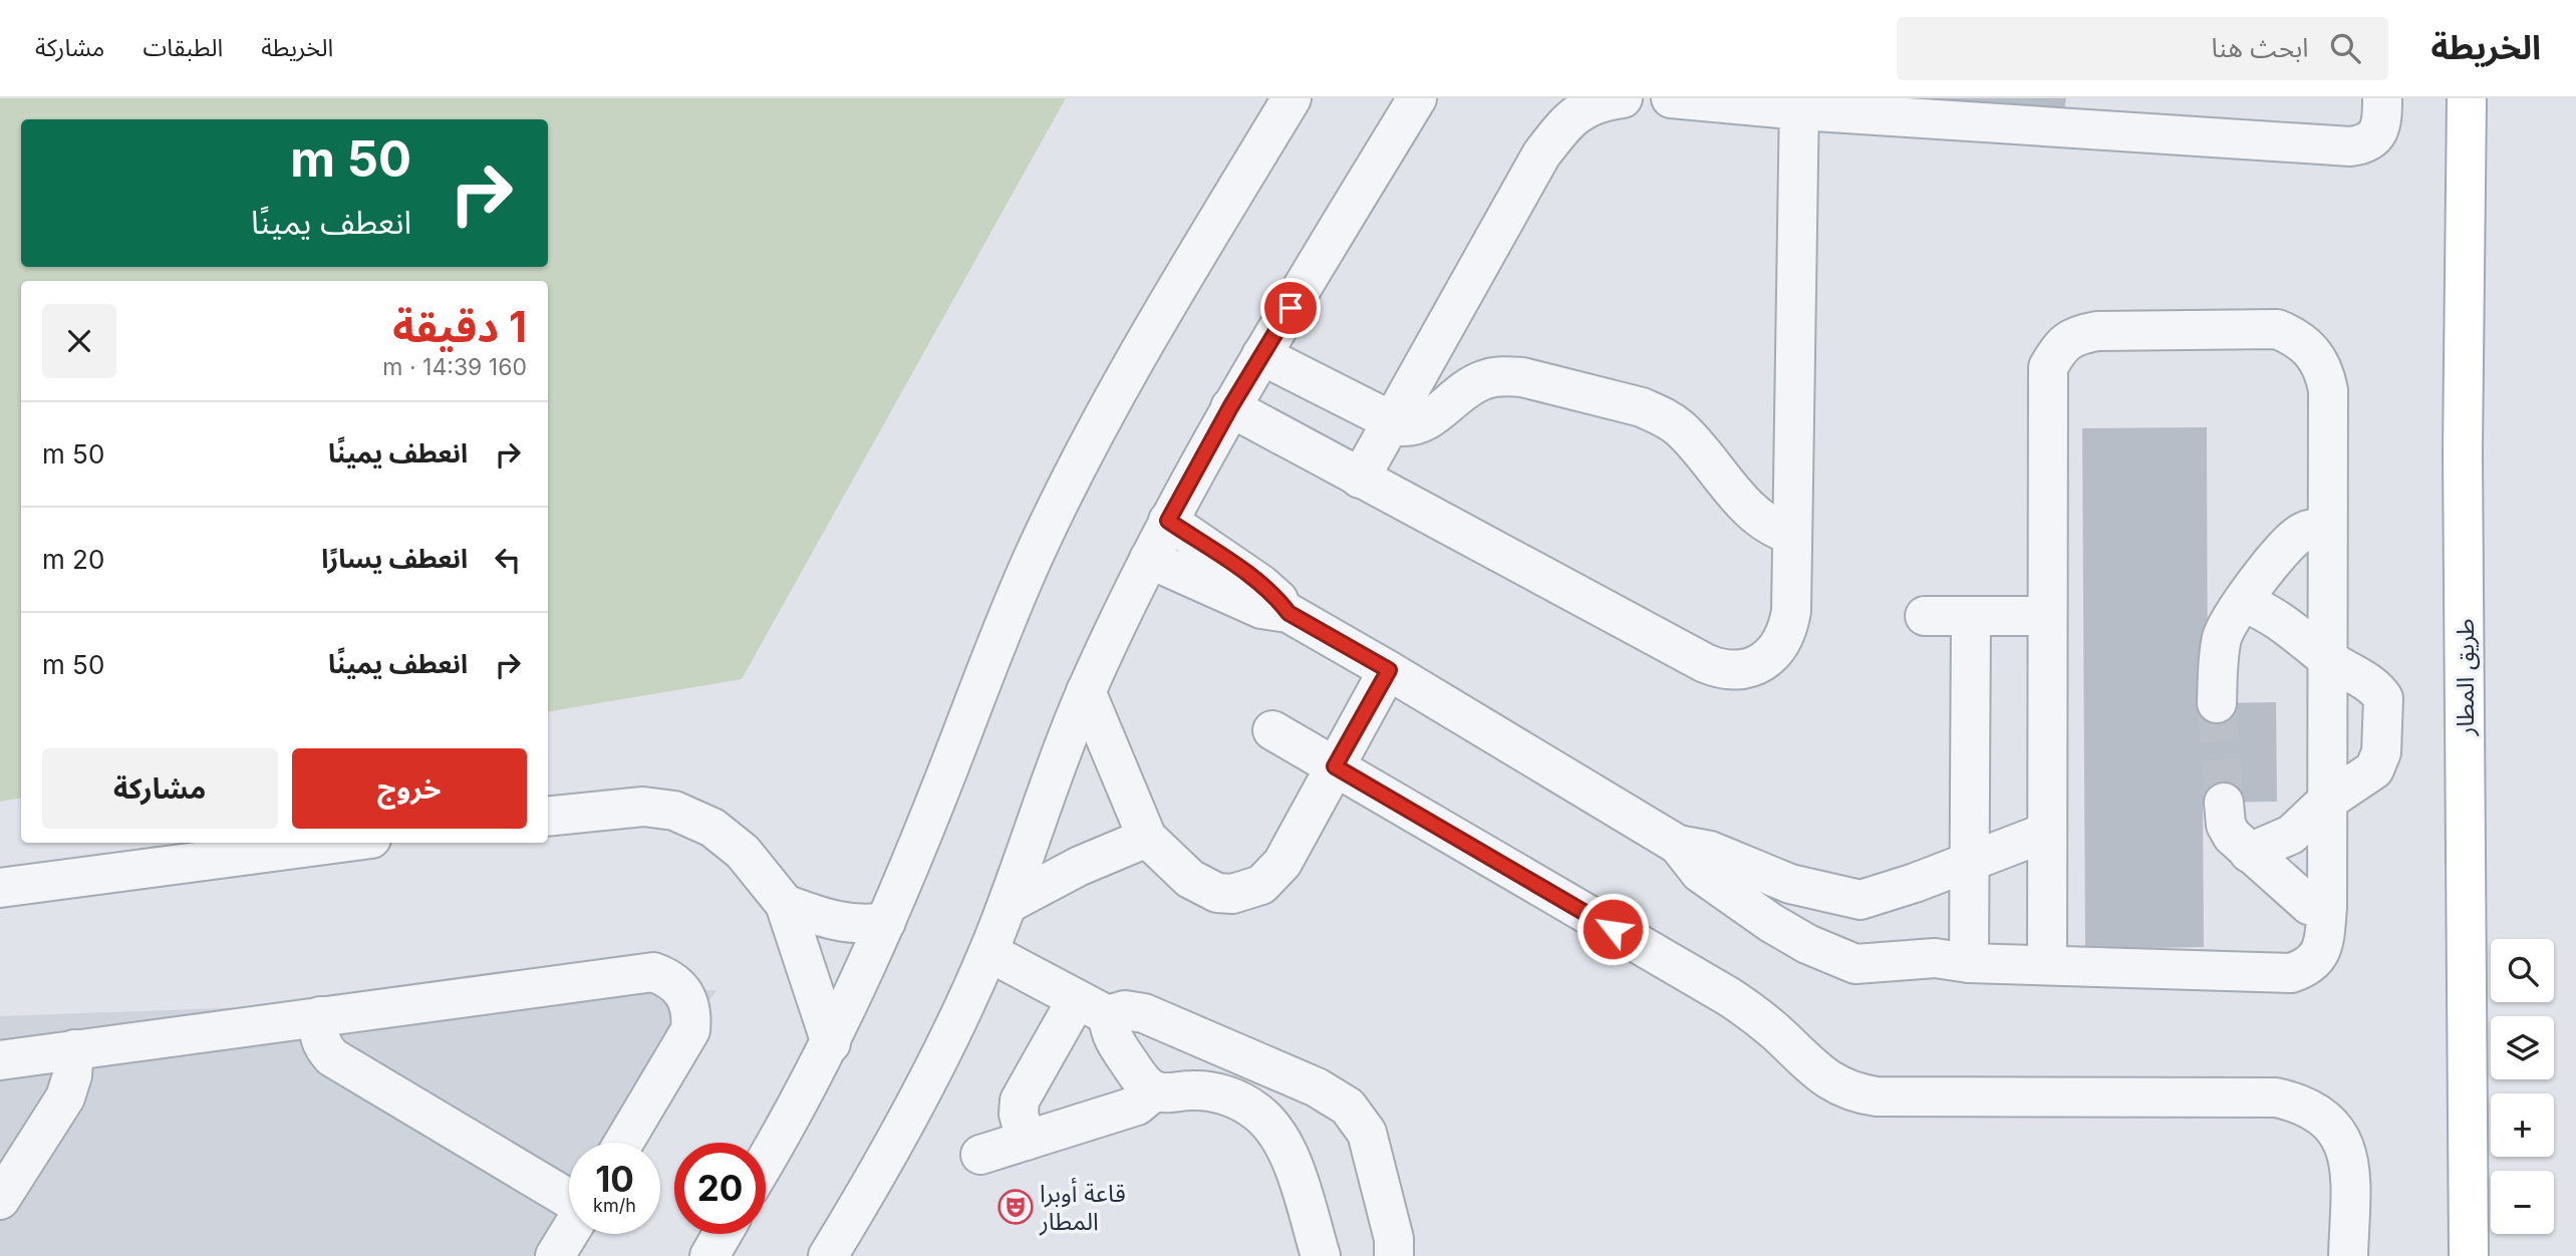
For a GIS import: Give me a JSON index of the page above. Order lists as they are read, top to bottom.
{
  "streets": {
    "main road": ["طريق المطار"]
  },
  "places": {
    "theatre": ["قاعة أوبرا المطار"]
  },
  "page": {
    "header": "الخريطة",
    "search": "ابحث هنا",
    "nav": ["الخريطة", "الطبقات", "مشاركة"],
    "turn": ["50 m", "انعطف يمينًا"],
    "heading": ["1 دقيقة", "160 m · 14:39"],
    "list": [
      {
        "name": "انعطف يمينًا",
        "value": "50 m"
      },
      {
        "name": "انعطف يسارًا",
        "value": "20 m"
      },
      {
        "name": "انعطف يمينًا",
        "value": "50 m"
      }
    ],
    "buttons": ["خروج", "مشاركة"],
    "map_buttons": ["+", "−"],
    "speed": "10 km/h",
    "limit": "20"
  }
}
